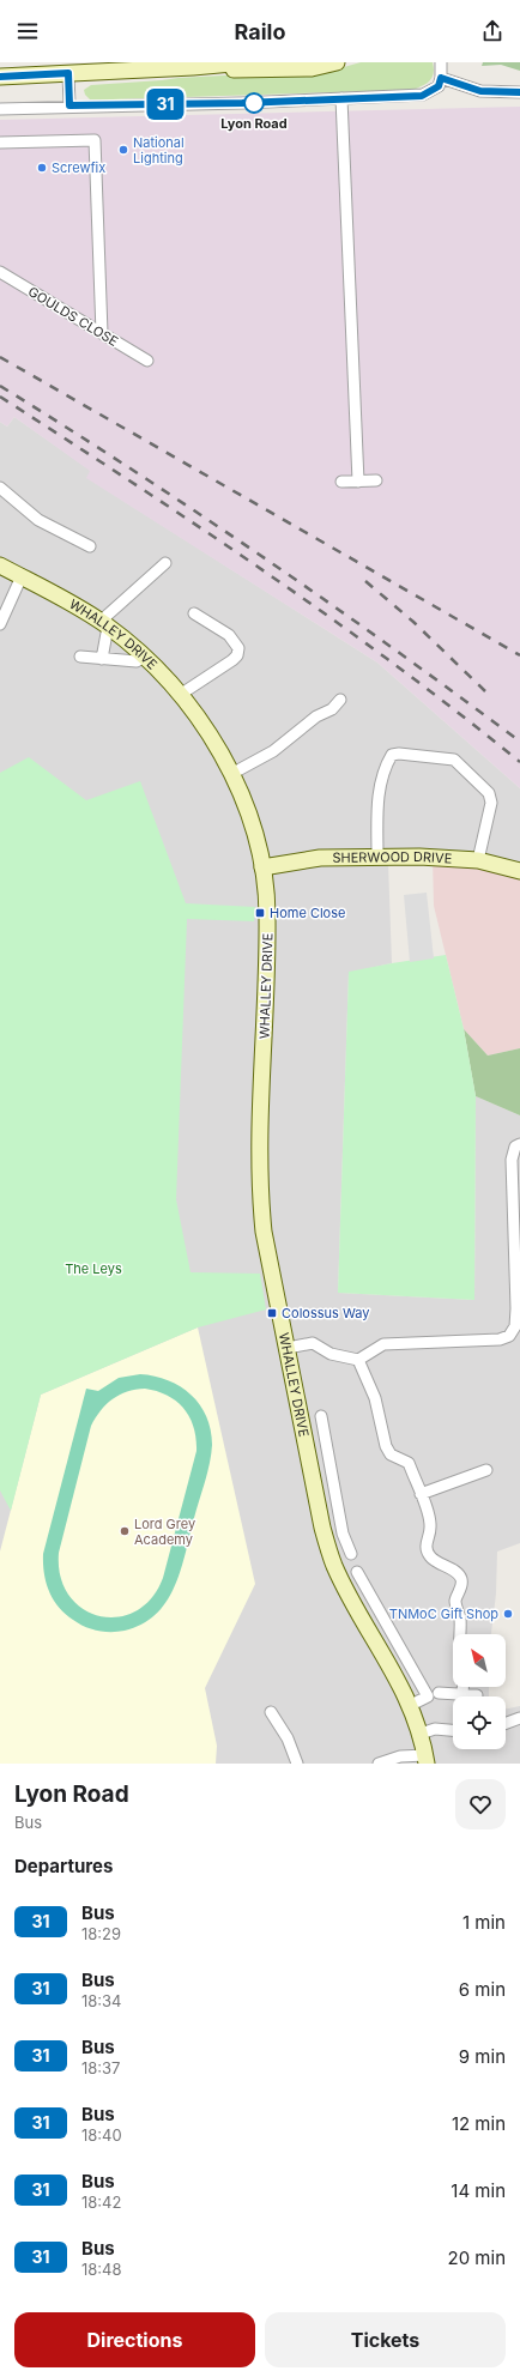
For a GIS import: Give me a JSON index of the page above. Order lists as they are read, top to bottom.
{
  "streets": {
    "street": ["GOULDS CLOSE", "WHALLEY DRIVE", "SHERWOOD DRIVE"]
  },
  "crossings": [
    ["WHALLEY DRIVE", "SHERWOOD DRIVE"]
  ],
  "parks": ["The Leys"],
  "places": {
    "other": [
      "Lyon Road",
      "National Lighting",
      "Screwfix",
      "Lord Grey Academy",
      "TNMoC Gift Shop"
    ],
    "transit": ["Home Close", "Colossus Way"]
  },
  "lines": ["bus line 31"],
  "north": "top left",
  "page": {
    "header": "Railo",
    "on_map": "31",
    "heading": [
      ["Lyon Road", "Bus"],
      "Departures"
    ],
    "list": [
      {
        "mark": "31",
        "name": "Bus",
        "note": "18:29",
        "value": "1 min"
      },
      {
        "mark": "31",
        "name": "Bus",
        "note": "18:34",
        "value": "6 min"
      },
      {
        "mark": "31",
        "name": "Bus",
        "note": "18:37",
        "value": "9 min"
      },
      {
        "mark": "31",
        "name": "Bus",
        "note": "18:40",
        "value": "12 min"
      },
      {
        "mark": "31",
        "name": "Bus",
        "note": "18:42",
        "value": "14 min"
      },
      {
        "mark": "31",
        "name": "Bus",
        "note": "18:48",
        "value": "20 min"
      }
    ],
    "buttons": ["Directions", "Tickets"]
  }
}
